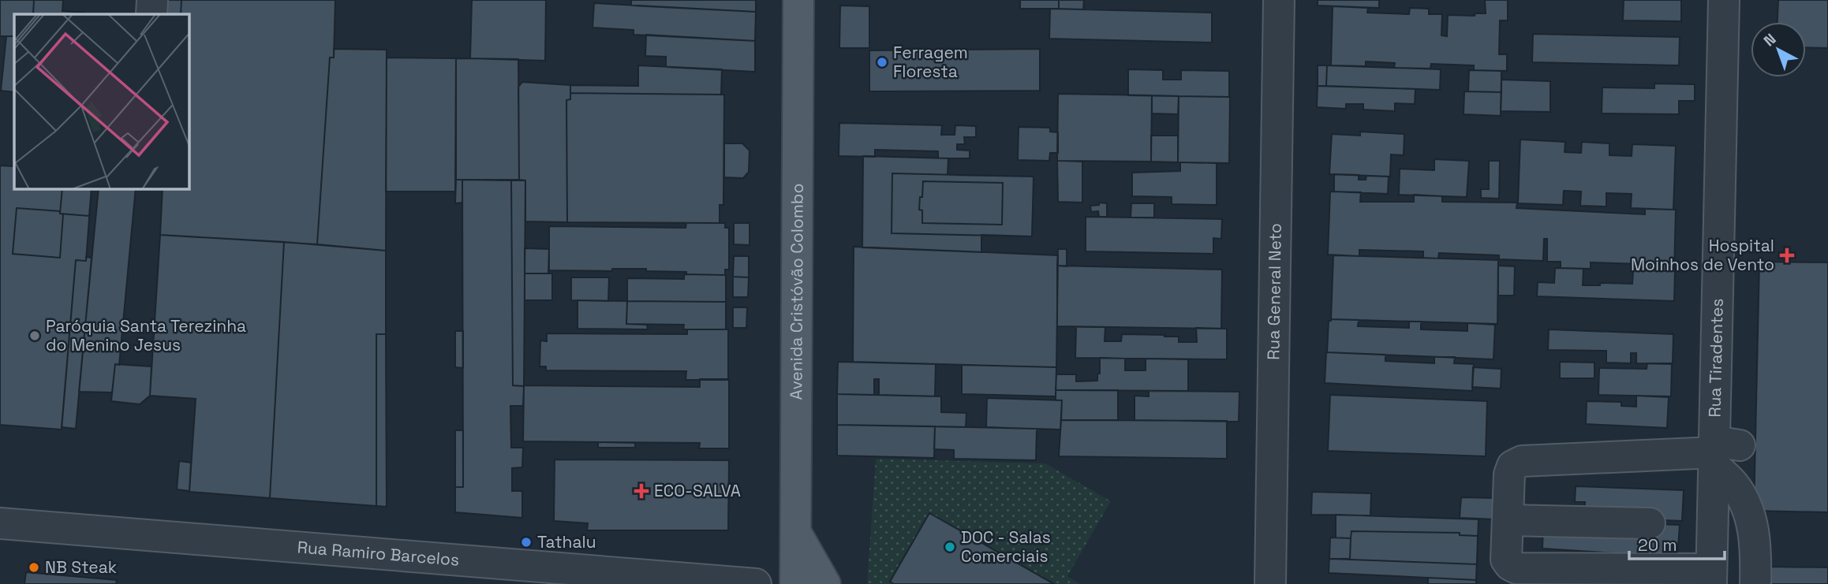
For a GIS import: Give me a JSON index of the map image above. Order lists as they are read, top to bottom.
{
  "streets": {
    "main road": ["Avenida Cristóvão Colombo"],
    "street": ["Rua General Neto", "Rua Tiradentes", "Rua Ramiro Barcelos"]
  },
  "places": {
    "other": [
      "Ferragem Floresta",
      "Paróquia Santa Terezinha do Menino Jesus",
      "Tathalu",
      "DOC - Salas Comerciais",
      "NB Steak"
    ],
    "health": ["Hospital Moinhos de Vento", "ECO-SALVA"]
  },
  "scale_bar": "20 m",
  "north": "top left"
}
